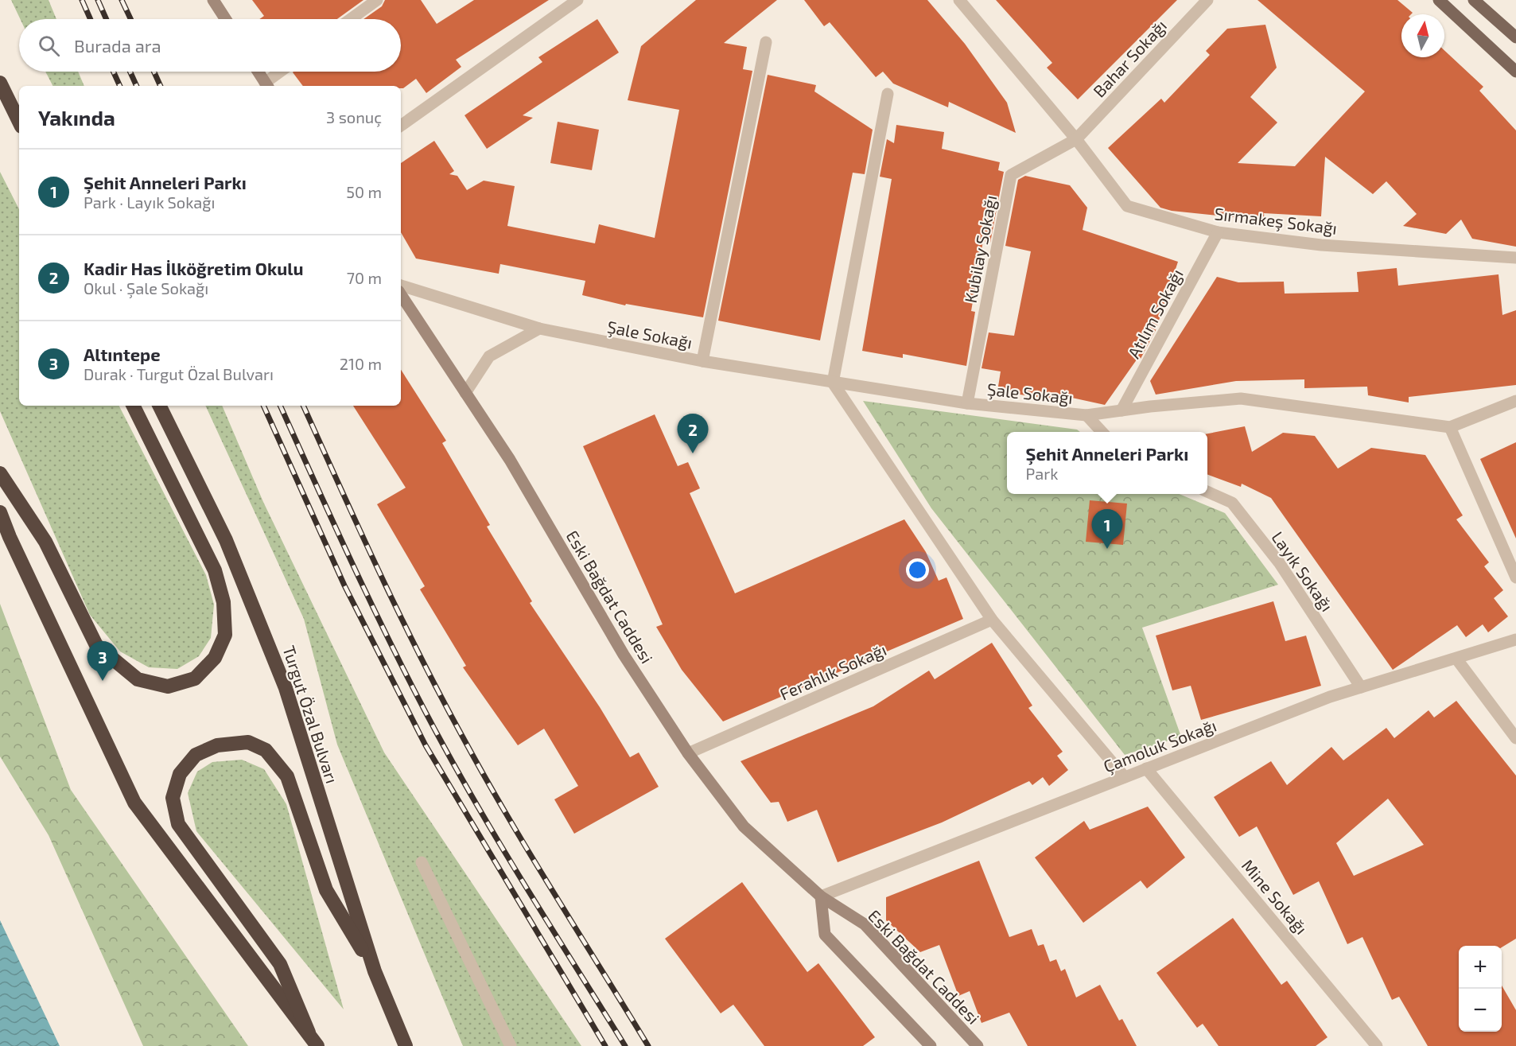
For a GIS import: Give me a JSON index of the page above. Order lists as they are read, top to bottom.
{
  "streets": {
    "highway": ["Turgut Özal Bulvarı"],
    "street": [
      "Bahar Sokağı",
      "Sırmakeş Sokağı",
      "Kubilay Sokağı",
      "Atılım Sokağı",
      "Şale Sokağı",
      "Layık Sokağı",
      "Eski Bağdat Caddesi",
      "Ferahlık Sokağı",
      "Çamoluk Sokağı",
      "Mine Sokağı"
    ]
  },
  "crossings": [
    ["Bahar Sokağı", "Sırmakeş Sokağı"],
    ["Bahar Sokağı", "Kubilay Sokağı"],
    ["Sırmakeş Sokağı", "Kubilay Sokağı"],
    ["Sırmakeş Sokağı", "Atılım Sokağı"],
    ["Kubilay Sokağı", "Şale Sokağı"],
    ["Atılım Sokağı", "Şale Sokağı"],
    ["Layık Sokağı", "Çamoluk Sokağı"],
    ["Eski Bağdat Caddesi", "Ferahlık Sokağı"],
    ["Eski Bağdat Caddesi", "Çamoluk Sokağı"],
    ["Çamoluk Sokağı", "Mine Sokağı"]
  ],
  "north": "top",
  "page": {
    "search": "Burada ara",
    "heading": ["Yakında", "3 sonuç"],
    "list": [
      {
        "mark": "1",
        "name": "Şehit Anneleri Parkı",
        "note": "Park · Layık Sokağı",
        "value": "50 m"
      },
      {
        "mark": "2",
        "name": "Kadir Has İlköğretim Okulu",
        "note": "Okul · Şale Sokağı",
        "value": "70 m"
      },
      {
        "mark": "3",
        "name": "Altıntepe",
        "note": "Durak · Turgut Özal Bulvarı",
        "value": "210 m"
      }
    ],
    "pins": ["2", "1", "3"],
    "popup": ["Şehit Anneleri Parkı", "Park"],
    "map_buttons": ["+", "−"]
  }
}
